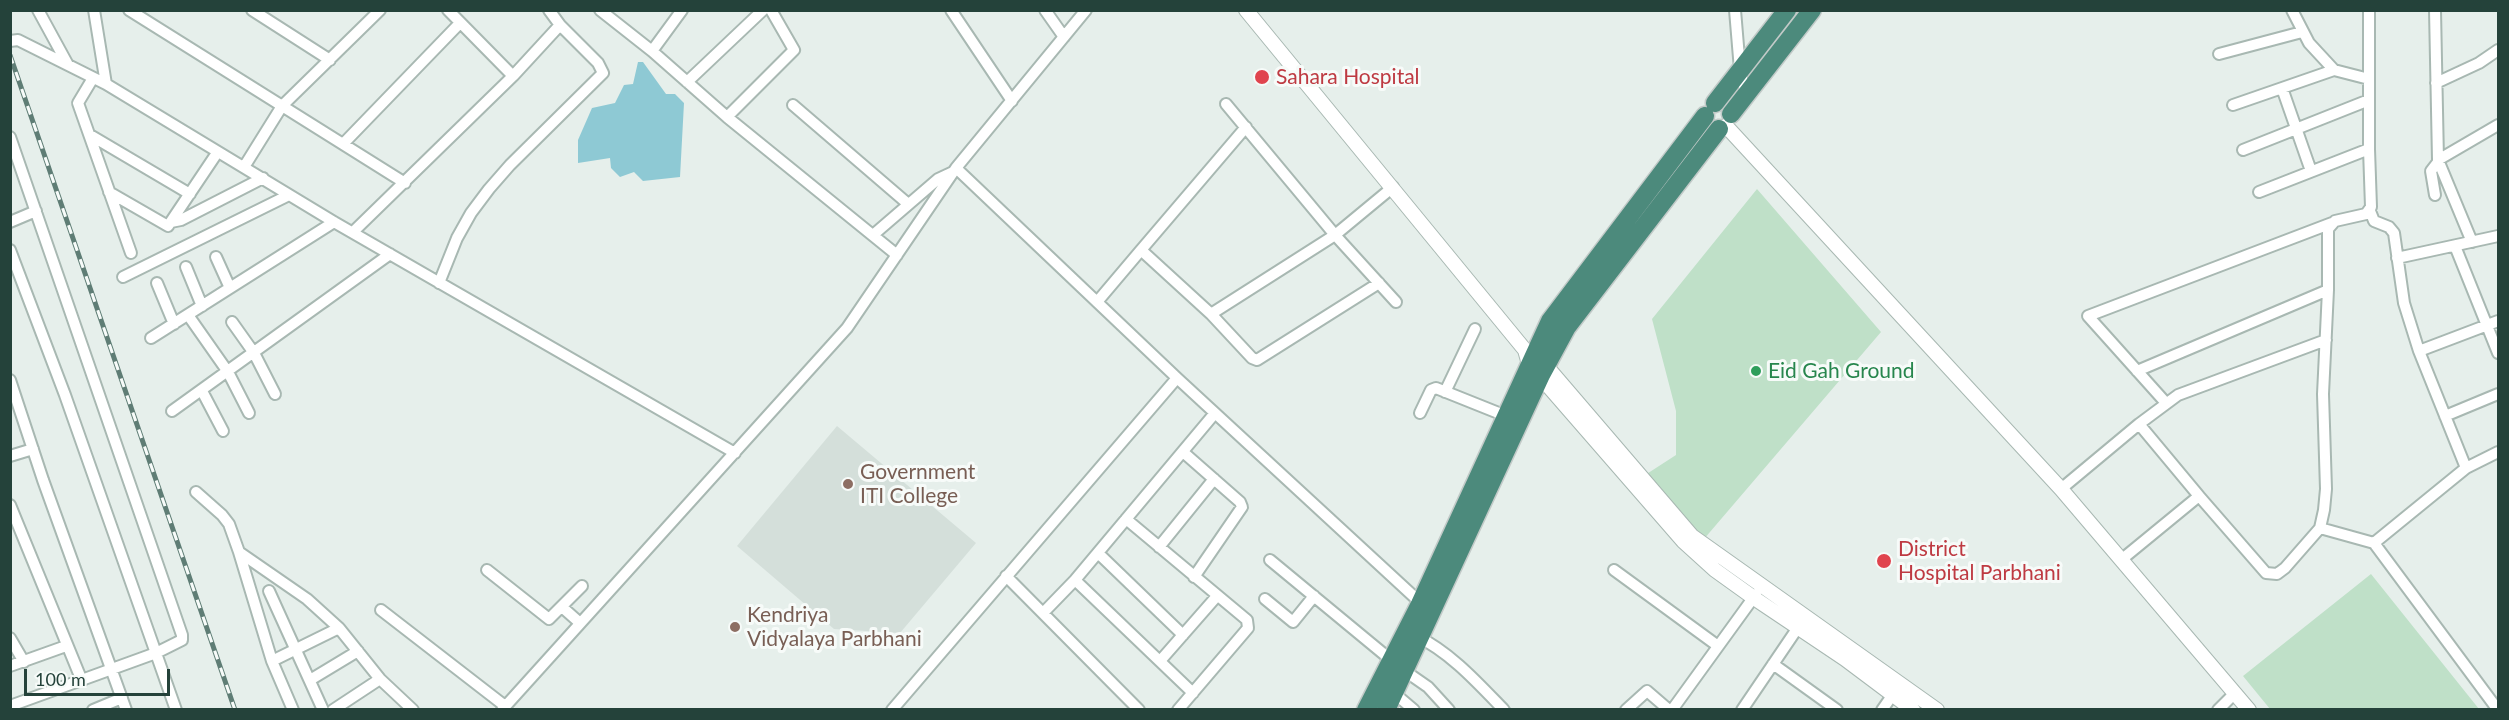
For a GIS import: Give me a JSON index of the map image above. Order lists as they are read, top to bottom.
{
  "places": [
    "Sahara Hospital",
    "Eid Gah Ground",
    "Government ITI College",
    "District Hospital Parbhani",
    "Kendriya Vidyalaya Parbhani"
  ],
  "scale_bar": "100 m"
}
